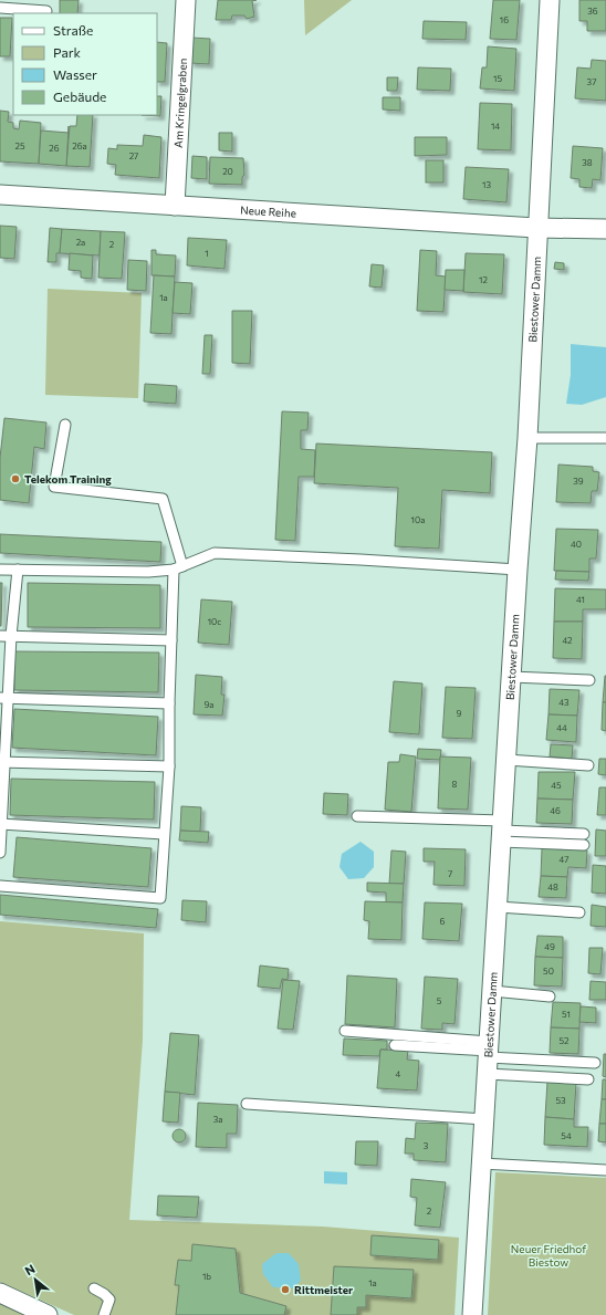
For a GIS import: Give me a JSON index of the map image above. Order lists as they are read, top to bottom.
{
  "streets": {
    "street": ["Am Kringelgraben", "Neue Reihe", "Biestower Damm"]
  },
  "crossings": [
    ["Am Kringelgraben", "Neue Reihe"],
    ["Neue Reihe", "Biestower Damm"]
  ],
  "parks": ["Neuer Friedhof Biestow"],
  "places": ["Telekom Training", "Rittmeister"],
  "house_numbers": [
    "36",
    "16",
    "15",
    "37",
    "14",
    "25",
    "26a",
    "26",
    "27",
    "38",
    "20",
    "13",
    "2a",
    "2",
    "1",
    "12",
    "1a",
    "39",
    "10a",
    "40",
    "41",
    "10c",
    "42",
    "43",
    "9a",
    "9",
    "44",
    "8",
    "45",
    "46",
    "47",
    "7",
    "48",
    "6",
    "49",
    "50",
    "5",
    "51",
    "52",
    "4",
    "53",
    "3a",
    "54",
    "3",
    "2",
    "1b",
    "1a"
  ],
  "legend": [
    "Straße",
    "Park",
    "Wasser",
    "Gebäude"
  ],
  "north": "top left"
}
